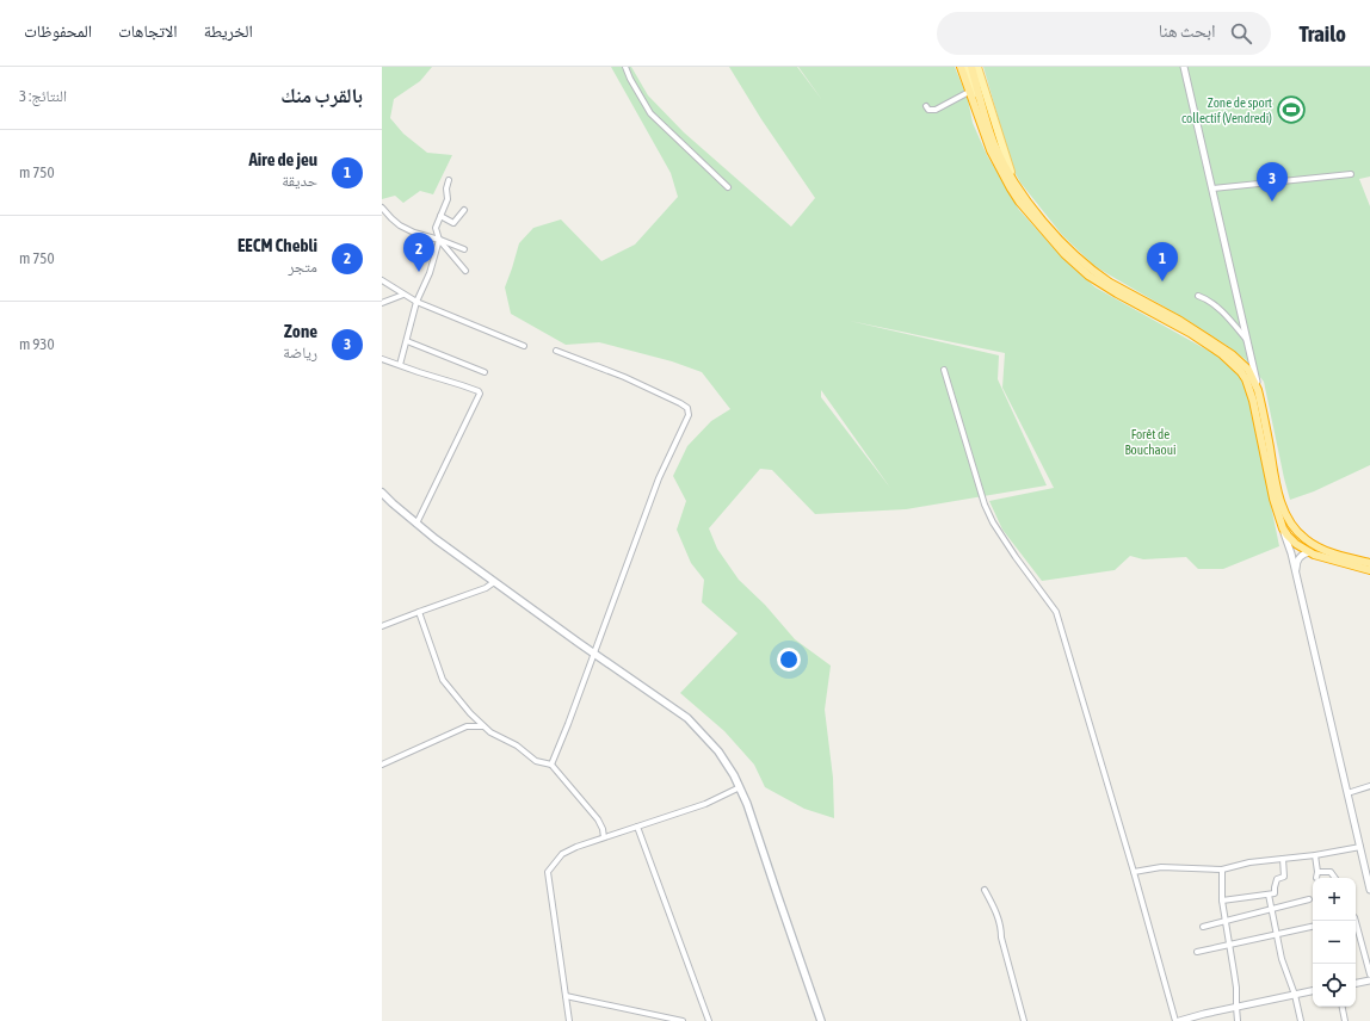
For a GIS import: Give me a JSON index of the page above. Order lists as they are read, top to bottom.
{
  "parks": ["Forêt de Bouchaoui"],
  "places": {
    "sports": ["Zone de sport collectif (Vendredi)"]
  },
  "page": {
    "header": "Trailo",
    "search": "ابحث هنا",
    "nav": ["الخريطة", "الاتجاهات", "المحفوظات"],
    "heading": ["بالقرب منك", "النتائج: 3"],
    "list": [
      {
        "mark": "1",
        "name": "Aire de jeu",
        "note": "حديقة",
        "value": "750 m"
      },
      {
        "mark": "2",
        "name": "EECM Chebli",
        "note": "متجر",
        "value": "750 m"
      },
      {
        "mark": "3",
        "name": "Zone",
        "note": "رياضة",
        "value": "930 m"
      }
    ],
    "pins": ["3", "2", "1"],
    "map_buttons": ["+", "−"]
  }
}
